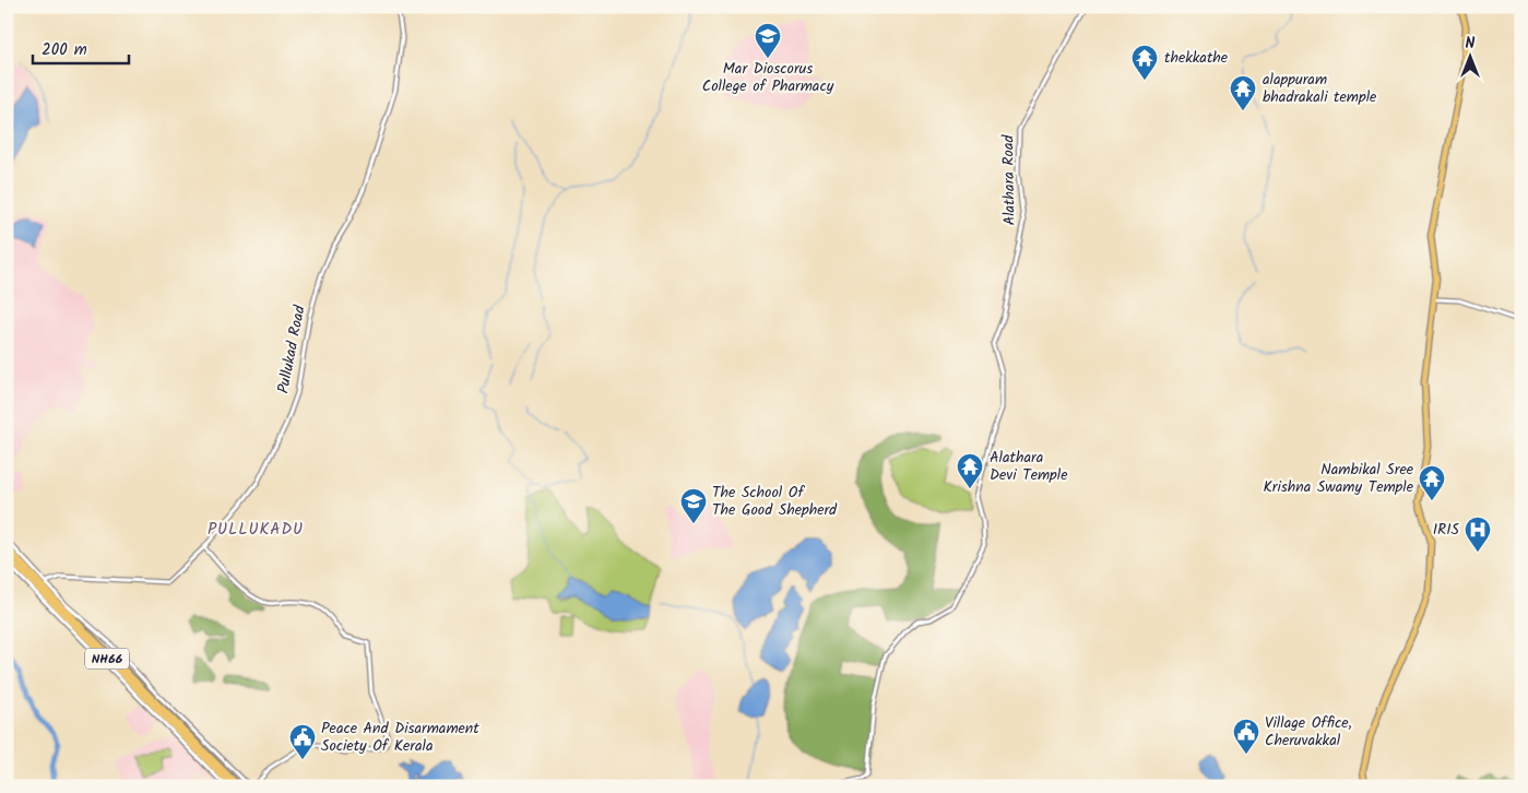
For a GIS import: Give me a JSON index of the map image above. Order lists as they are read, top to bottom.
{
  "streets": {
    "highway": ["NH66"],
    "street": ["Alathara Road", "Pullukad Road"]
  },
  "districts": ["PULLUKADU"],
  "places": {
    "school or university": ["Mar Dioscorus College of Pharmacy", "The School Of The Good Shepherd"],
    "temple": [
      "thekkathe",
      "alappuram bhadrakali temple",
      "Alathara Devi Temple",
      "Nambikal Sree Krishna Swamy Temple"
    ],
    "hospital": ["IRIS"],
    "public building": ["Village Office, Cheruvakkal", "Peace And Disarmament Society Of Kerala"]
  },
  "scale_bar": "200 m",
  "north": "top"
}
